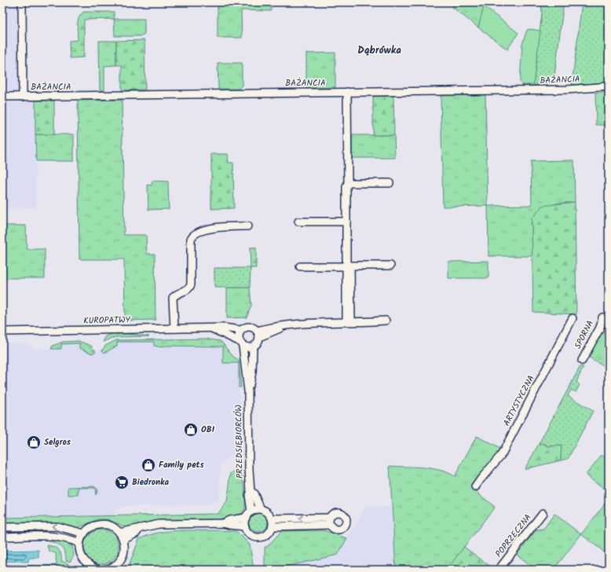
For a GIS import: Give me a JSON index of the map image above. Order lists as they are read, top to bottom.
{
  "streets": {
    "street": [
      "BAŻANCIA",
      "KUROPATWY",
      "SPORNA",
      "ARTYSTYCZNA",
      "PRZEDSIĘBIORCÓW",
      "POPRZECZNA"
    ]
  },
  "crossings": [
    ["KUROPATWY", "PRZEDSIĘBIORCÓW"]
  ],
  "districts": ["Dąbrówka"],
  "places": {
    "shop": ["OBI", "Selgros", "Family pets"],
    "supermarket": ["Biedronka"]
  }
}
